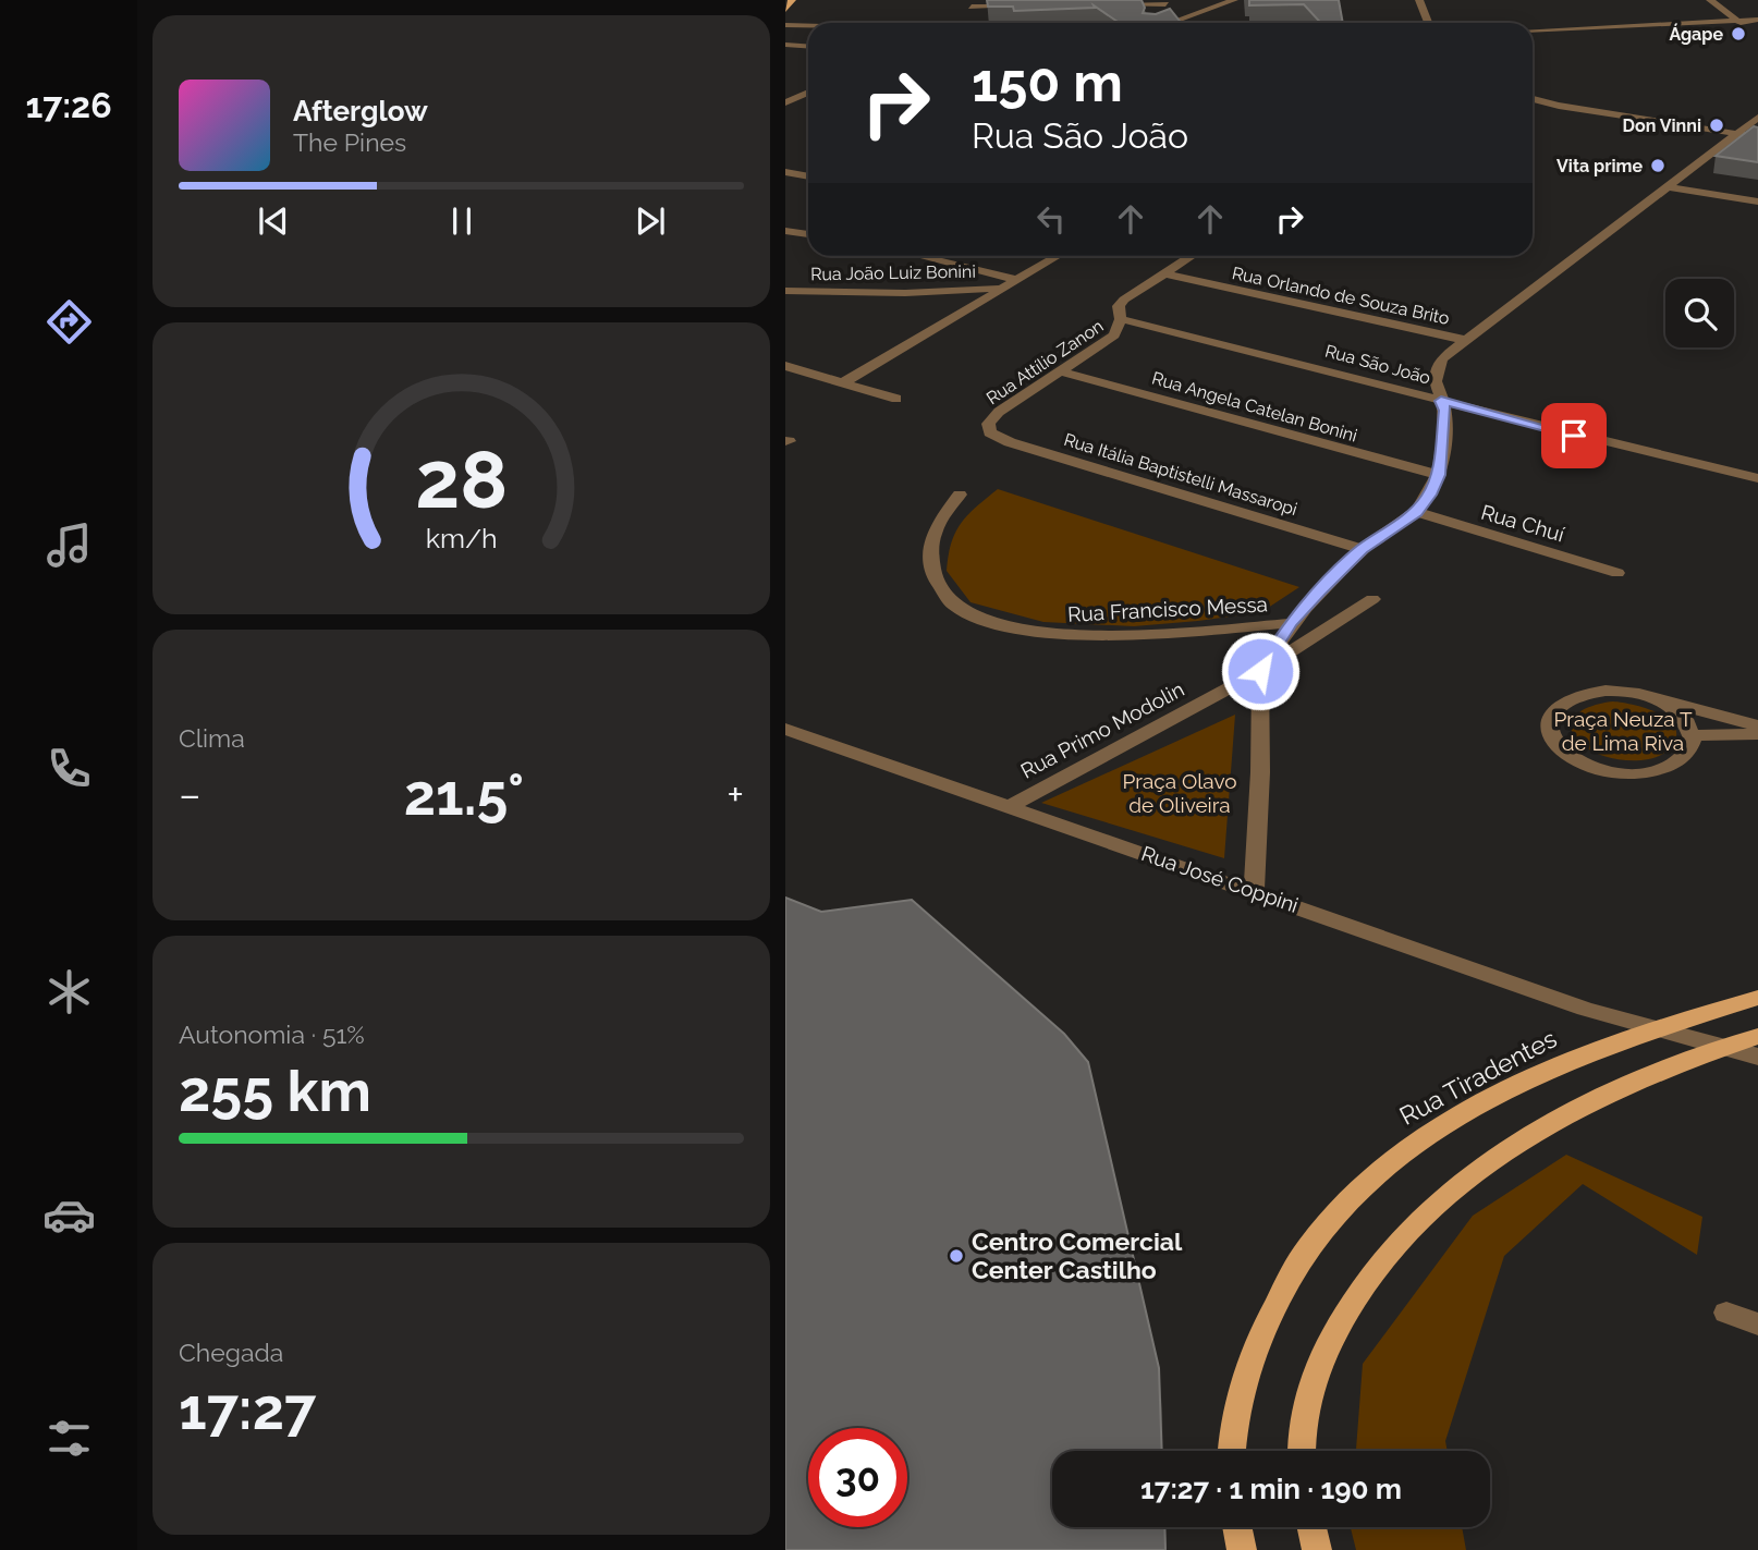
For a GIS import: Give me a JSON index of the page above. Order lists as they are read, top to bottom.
{
  "streets": {
    "main road": ["Rua Tiradentes"],
    "street": [
      "Rua João Luiz Bonini",
      "Rua Orlando de Souza Brito",
      "Rua Attílio Zanon",
      "Rua São João",
      "Rua Angela Catelan Bonini",
      "Rua Itália Baptistelli Massaropi",
      "Rua Chuí",
      "Rua Francisco Messa",
      "Rua Primo Modolin",
      "Rua José Coppini"
    ]
  },
  "crossings": [
    ["Rua Orlando de Souza Brito", "Rua Attílio Zanon"],
    ["Rua Attílio Zanon", "Rua São João"],
    ["Rua Attílio Zanon", "Rua Angela Catelan Bonini"],
    ["Rua Attílio Zanon", "Rua Itália Baptistelli Massaropi"],
    ["Rua Primo Modolin", "Rua José Coppini"],
    ["Rua José Coppini", "Rua Tiradentes"]
  ],
  "parks": ["Praça Neuza T de Lima Riva", "Praça Olavo de Oliveira"],
  "places": [
    "Ágape",
    "Don Vinni",
    "Vita prime",
    "Centro Comercial Center Castilho"
  ],
  "page": {
    "tabs": "17:26",
    "turn": ["150 m", "Rua São João"],
    "song": ["Afterglow", "The Pines"],
    "tile": [
      "Clima",
      ["Autonomia · 51%", "255 km"],
      ["Chegada", "17:27"]
    ],
    "heat": ["−", "21.5°", "+"],
    "limit": "30",
    "trip": "17:27 · 1 min · 190 m",
    "gauge": ["28", "km/h"]
  }
}
